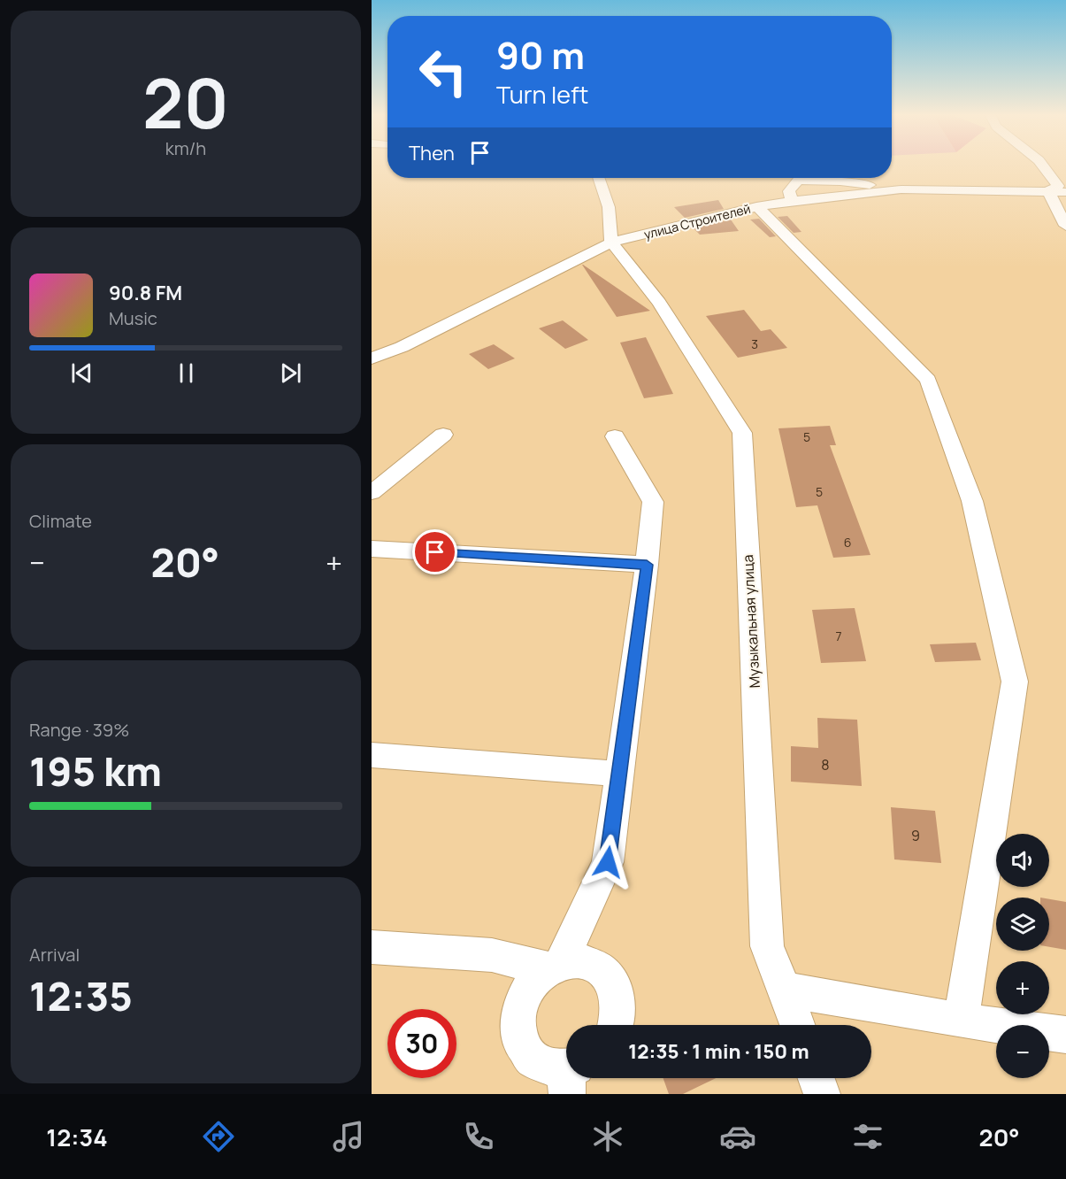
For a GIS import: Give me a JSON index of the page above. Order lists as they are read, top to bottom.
{
  "streets": {
    "street": ["улица Строителей", "Музыкальная улица"]
  },
  "crossings": [
    ["улица Строителей", "Музыкальная улица"]
  ],
  "house_numbers": [
    "3",
    "5",
    "5",
    "6",
    "7",
    "8",
    "9"
  ],
  "page": {
    "tile": [
      ["20", "km/h"],
      "Climate",
      ["Range · 39%", "195 km"],
      ["Arrival", "12:35"]
    ],
    "turn": ["90 m", "Turn left"],
    "then": "Then",
    "song": ["90.8 FM", "Music"],
    "heat": ["−", "20°", "+"],
    "map_buttons": ["+", "−"],
    "limit": "30",
    "trip": "12:35 · 1 min · 150 m",
    "tabs": ["12:34", "20°"]
  }
}
